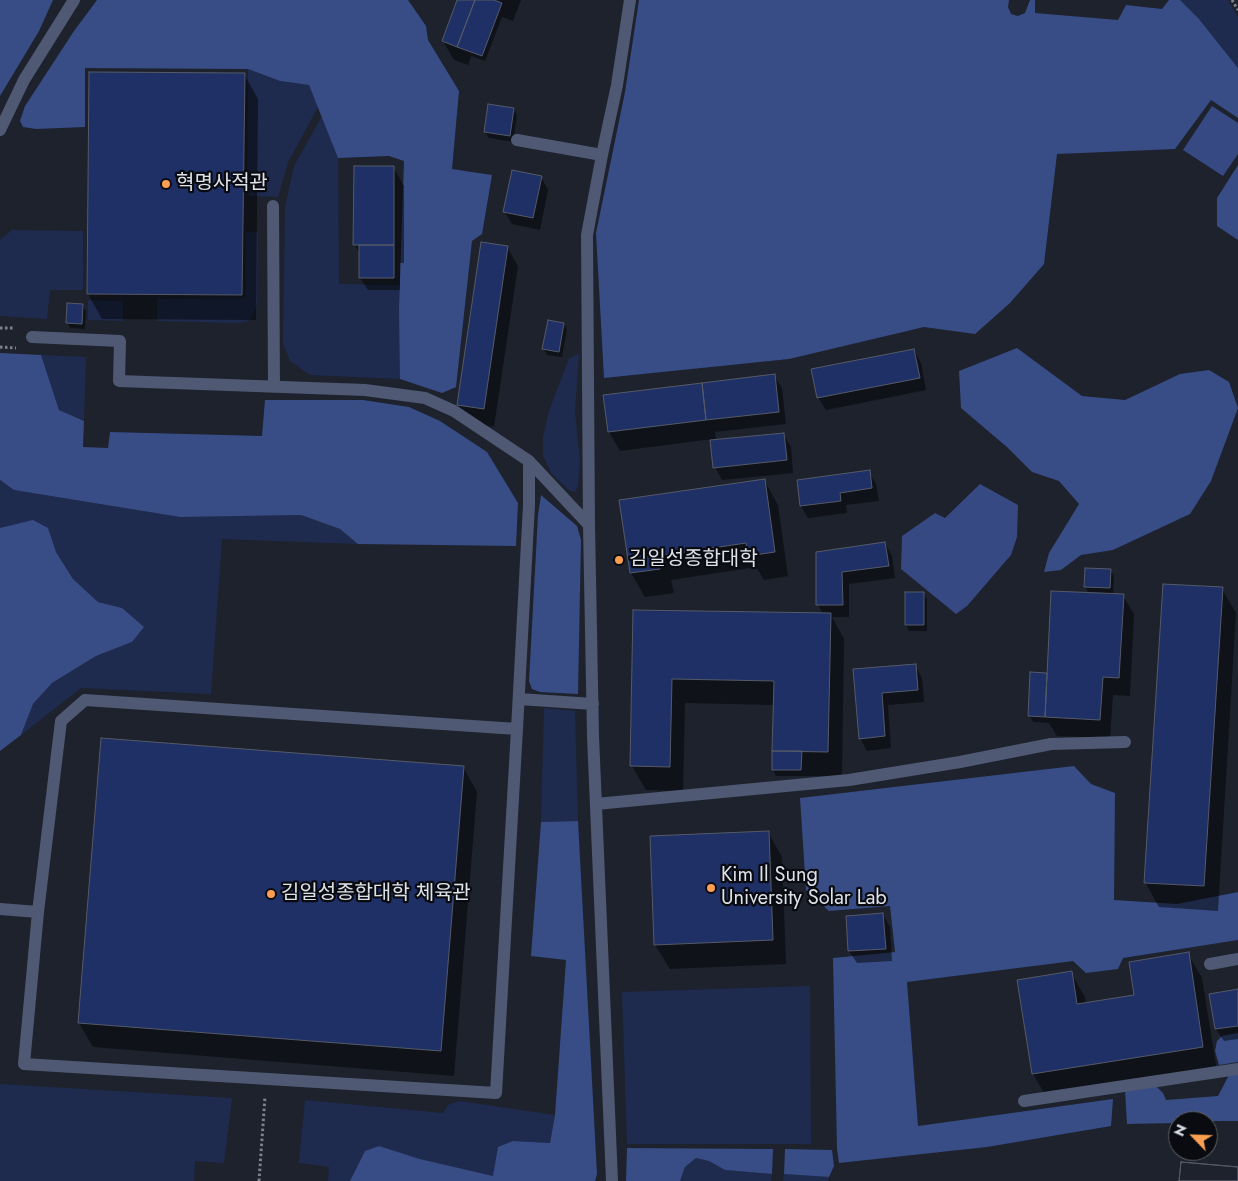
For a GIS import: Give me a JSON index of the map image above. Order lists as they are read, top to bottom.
{
  "places": [
    "혁명사적관",
    "김일성종합대학",
    "Kim Il Sung University Solar Lab",
    "김일성종합대학 체육관"
  ],
  "north": "top left"
}
